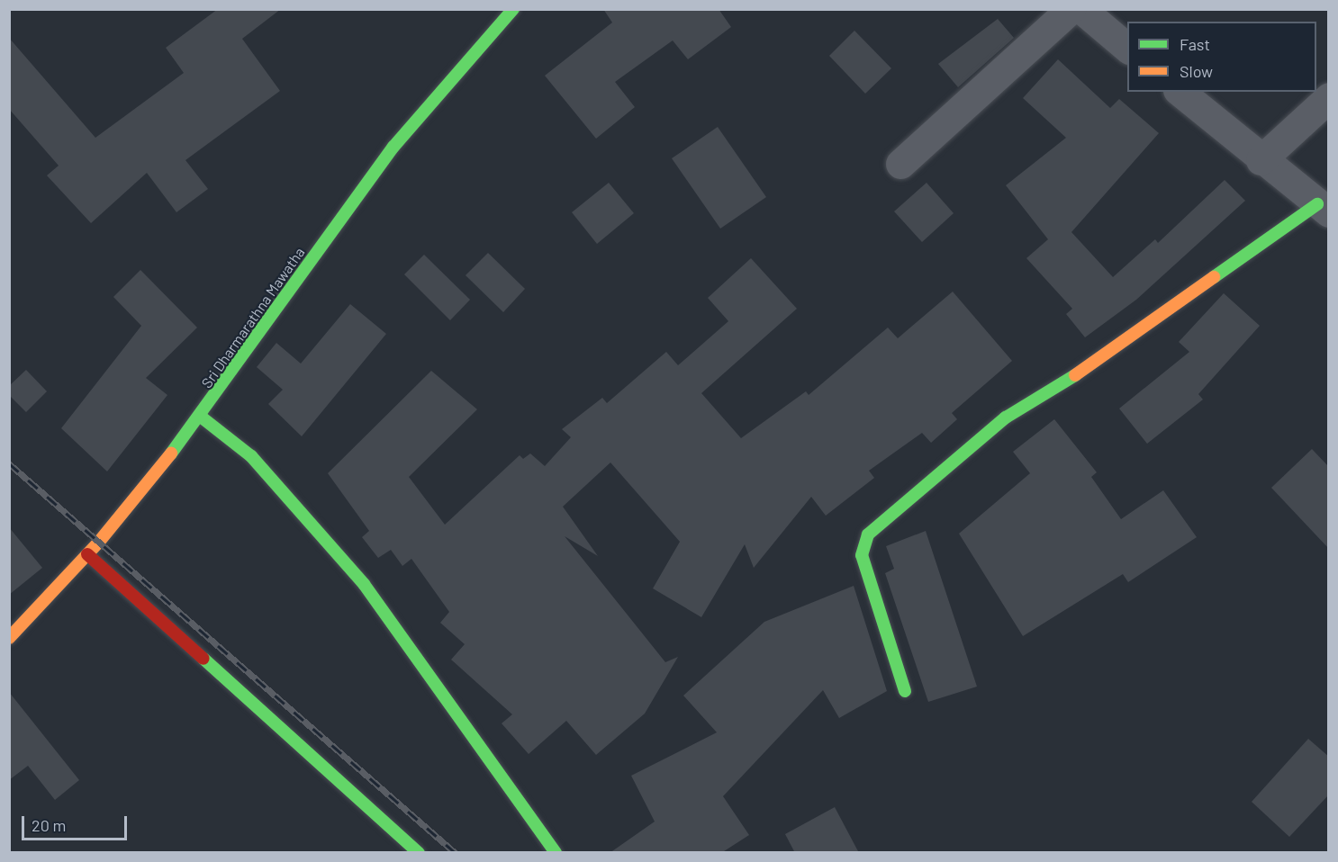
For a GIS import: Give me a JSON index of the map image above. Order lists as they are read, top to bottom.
{
  "streets": {
    "street": ["Sri Dharmarathna Mawatha"]
  },
  "legend": ["Fast", "Slow"],
  "scale_bar": "20 m"
}
